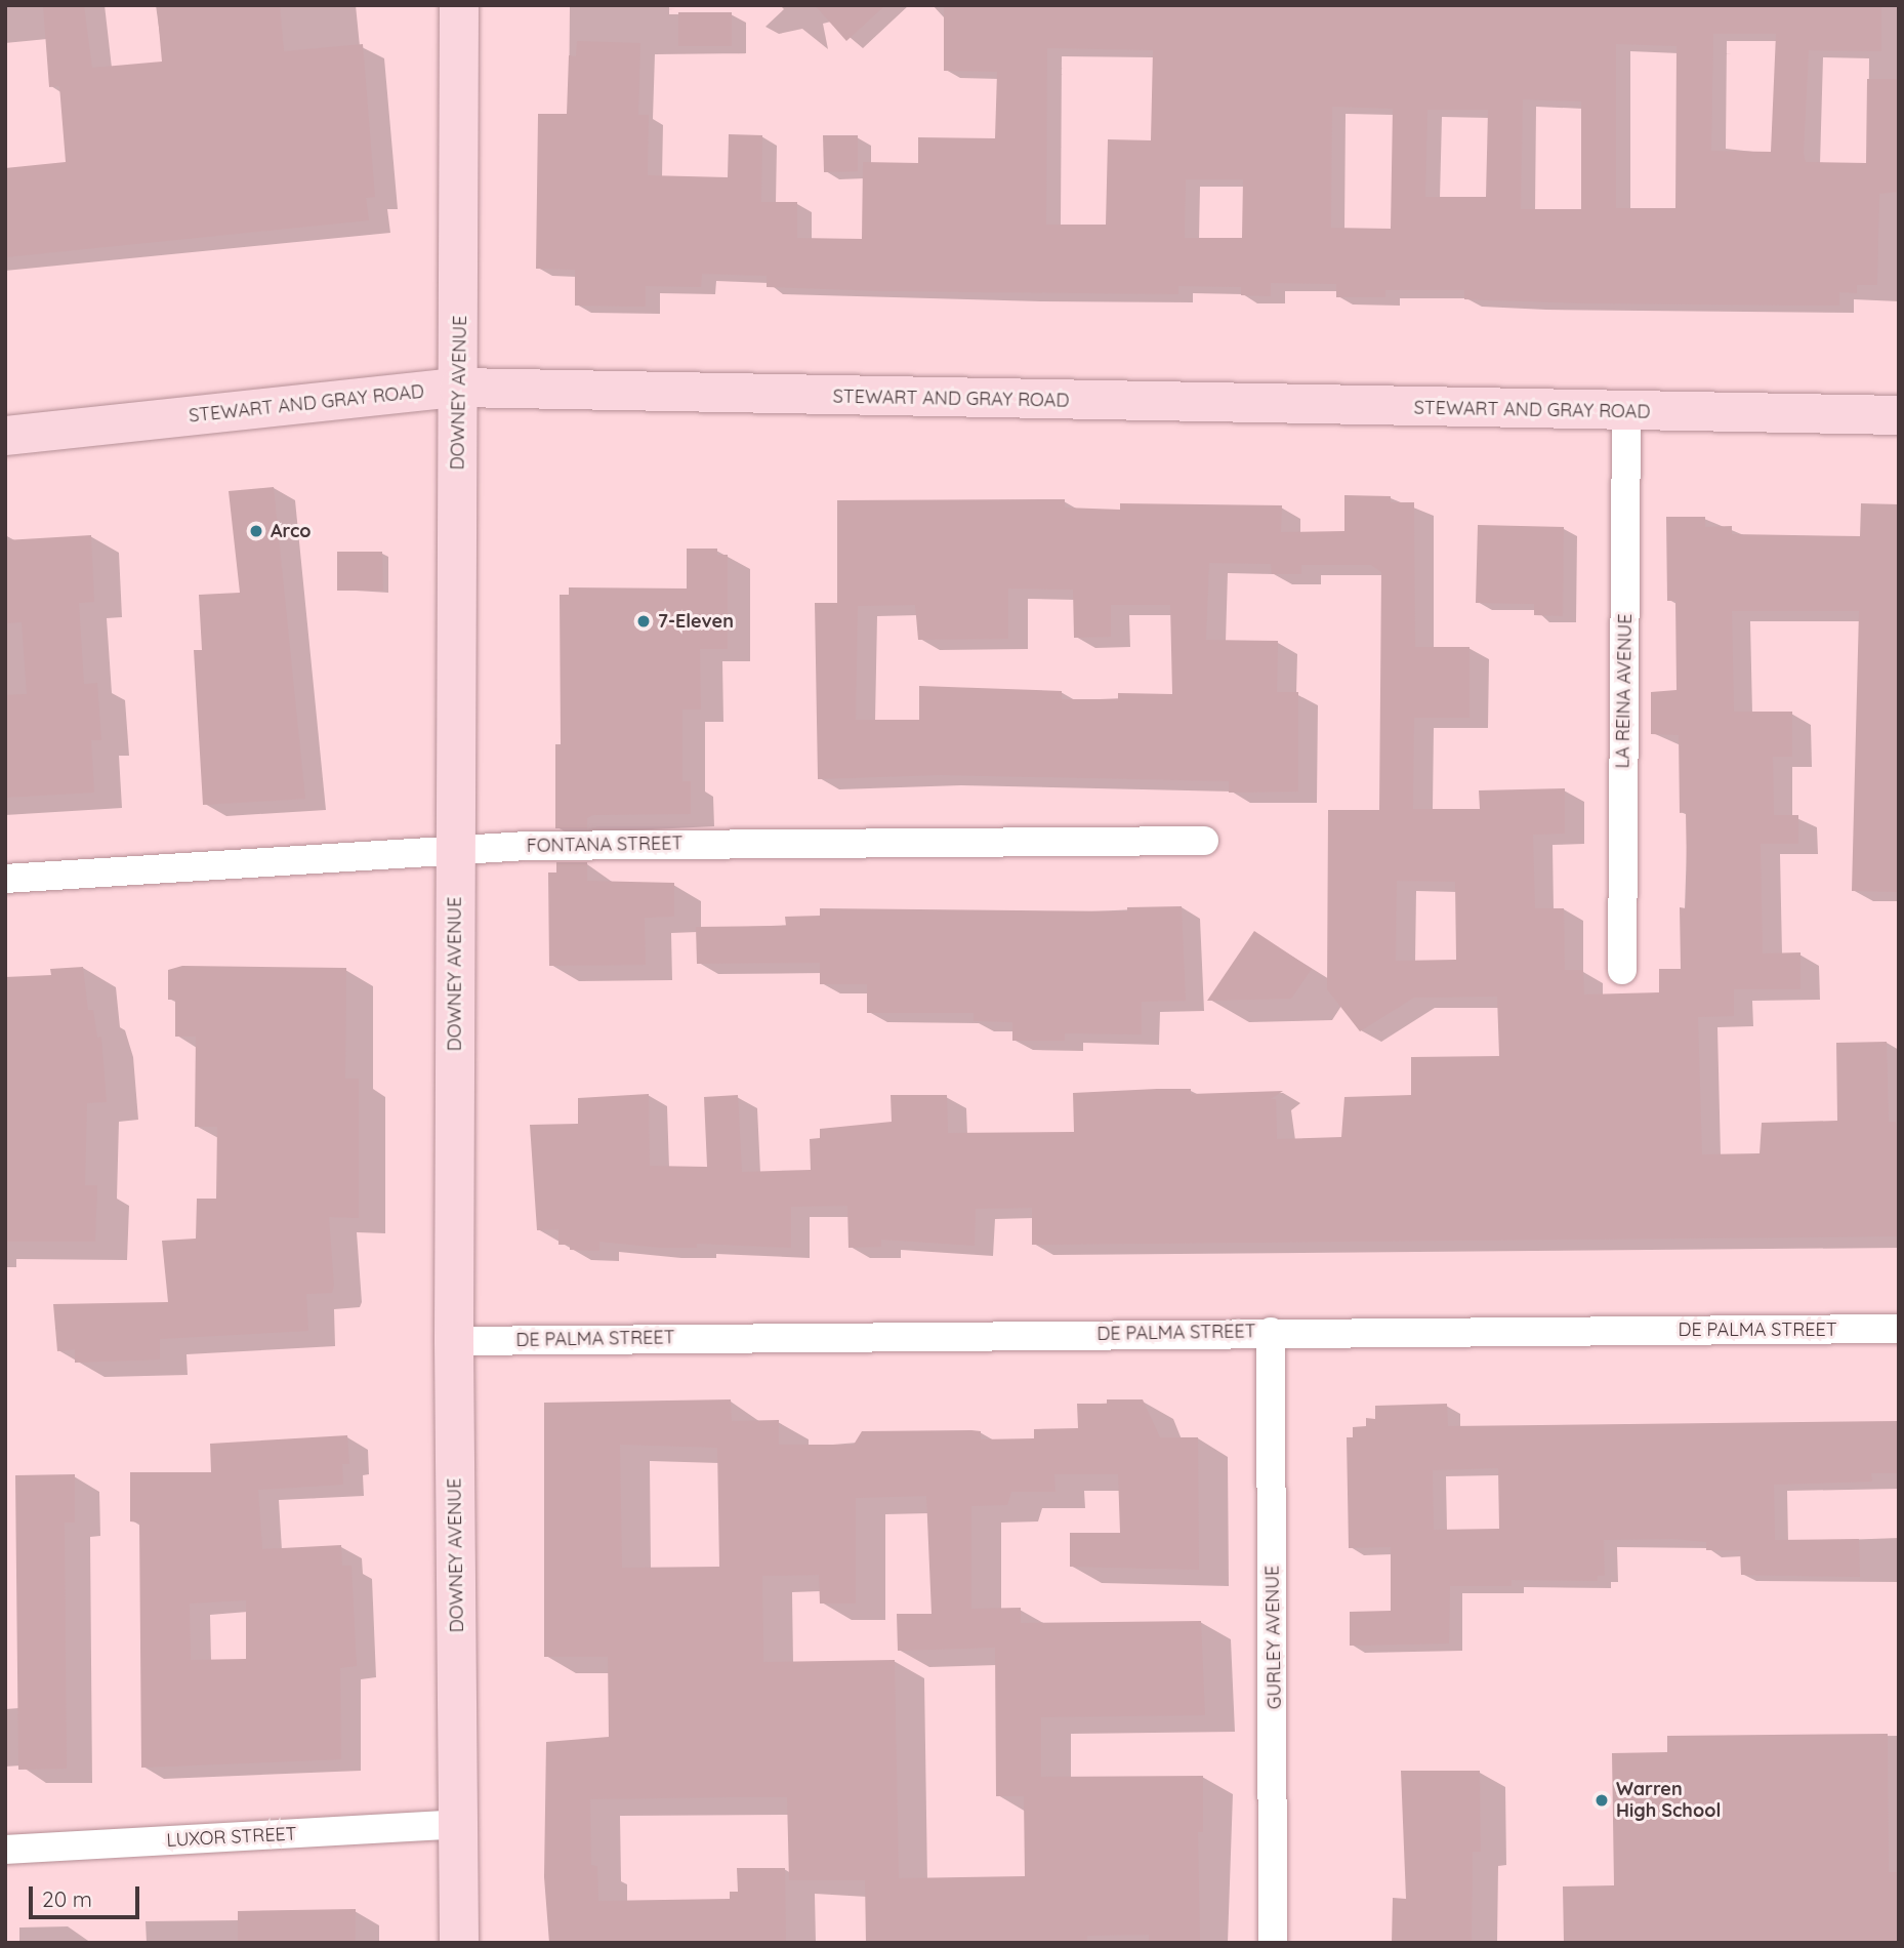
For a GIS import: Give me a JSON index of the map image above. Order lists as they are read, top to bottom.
{
  "streets": {
    "main road": ["DOWNEY AVENUE", "STEWART AND GRAY ROAD"],
    "street": [
      "LA REINA AVENUE",
      "FONTANA STREET",
      "DE PALMA STREET",
      "GURLEY AVENUE",
      "LUXOR STREET"
    ]
  },
  "crossings": [
    ["DOWNEY AVENUE", "STEWART AND GRAY ROAD"],
    ["DOWNEY AVENUE", "FONTANA STREET"],
    ["DOWNEY AVENUE", "DE PALMA STREET"],
    ["DOWNEY AVENUE", "LUXOR STREET"],
    ["STEWART AND GRAY ROAD", "LA REINA AVENUE"],
    ["DE PALMA STREET", "GURLEY AVENUE"]
  ],
  "places": ["Arco", "7-Eleven", "Warren High School"],
  "scale_bar": "20 m"
}
